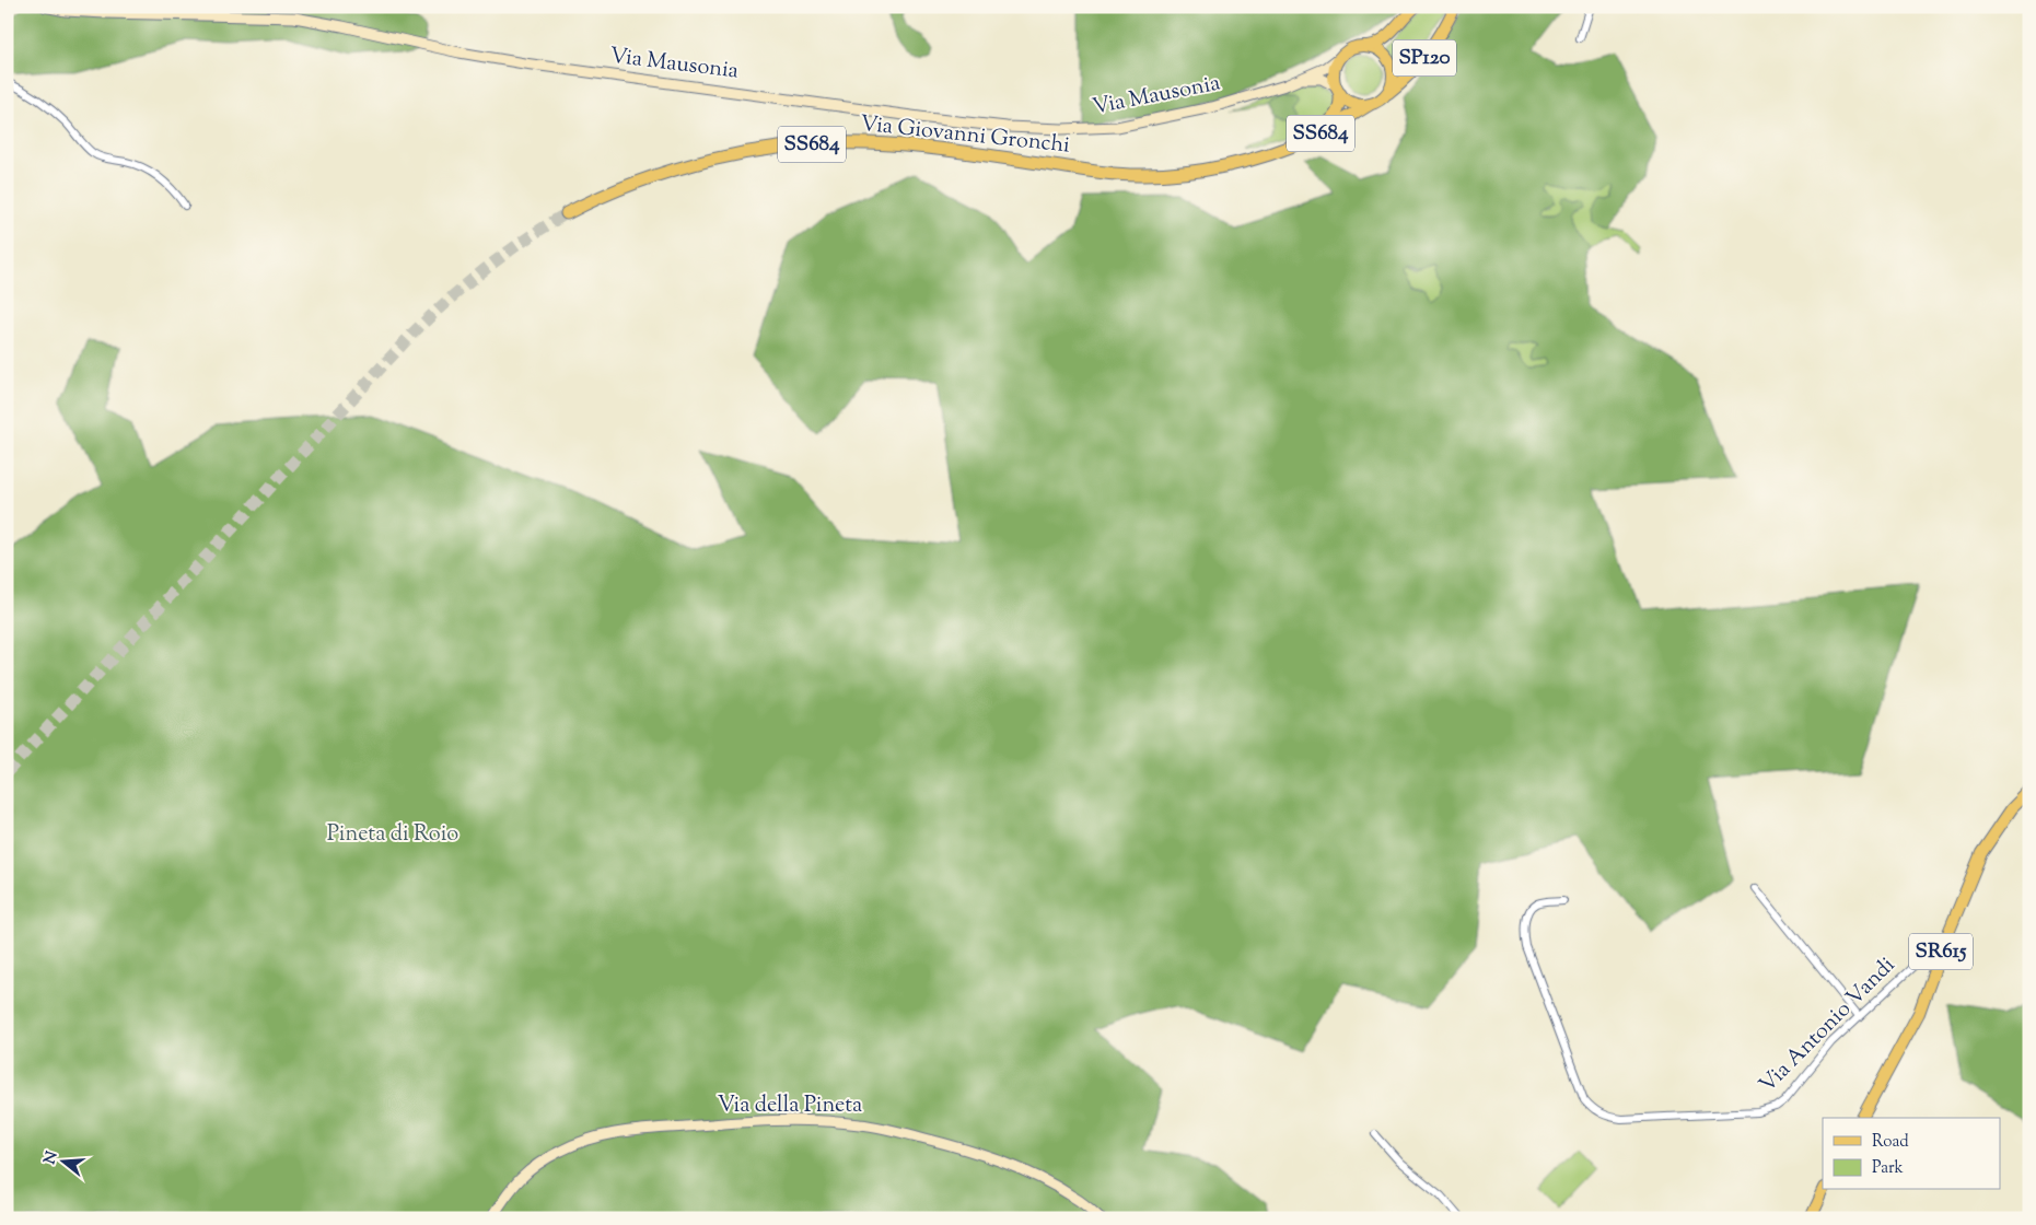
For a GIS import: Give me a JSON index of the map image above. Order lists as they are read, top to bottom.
{
  "streets": {
    "highway": ["SS684", "Via Giovanni Gronchi"],
    "main road": [
      "SP120",
      "Via Mausonia",
      "SR615",
      "Via della Pineta"
    ],
    "street": ["Via Antonio Vandi"]
  },
  "crossings": [
    ["SP120", "Via Mausonia"],
    ["SP120", "Via Giovanni Gronchi"],
    ["Via Mausonia", "Via Giovanni Gronchi"],
    ["SR615", "Via Antonio Vandi"]
  ],
  "parks": ["Pineta di Roio"],
  "legend": ["Road", "Park"],
  "north": "left"
}
